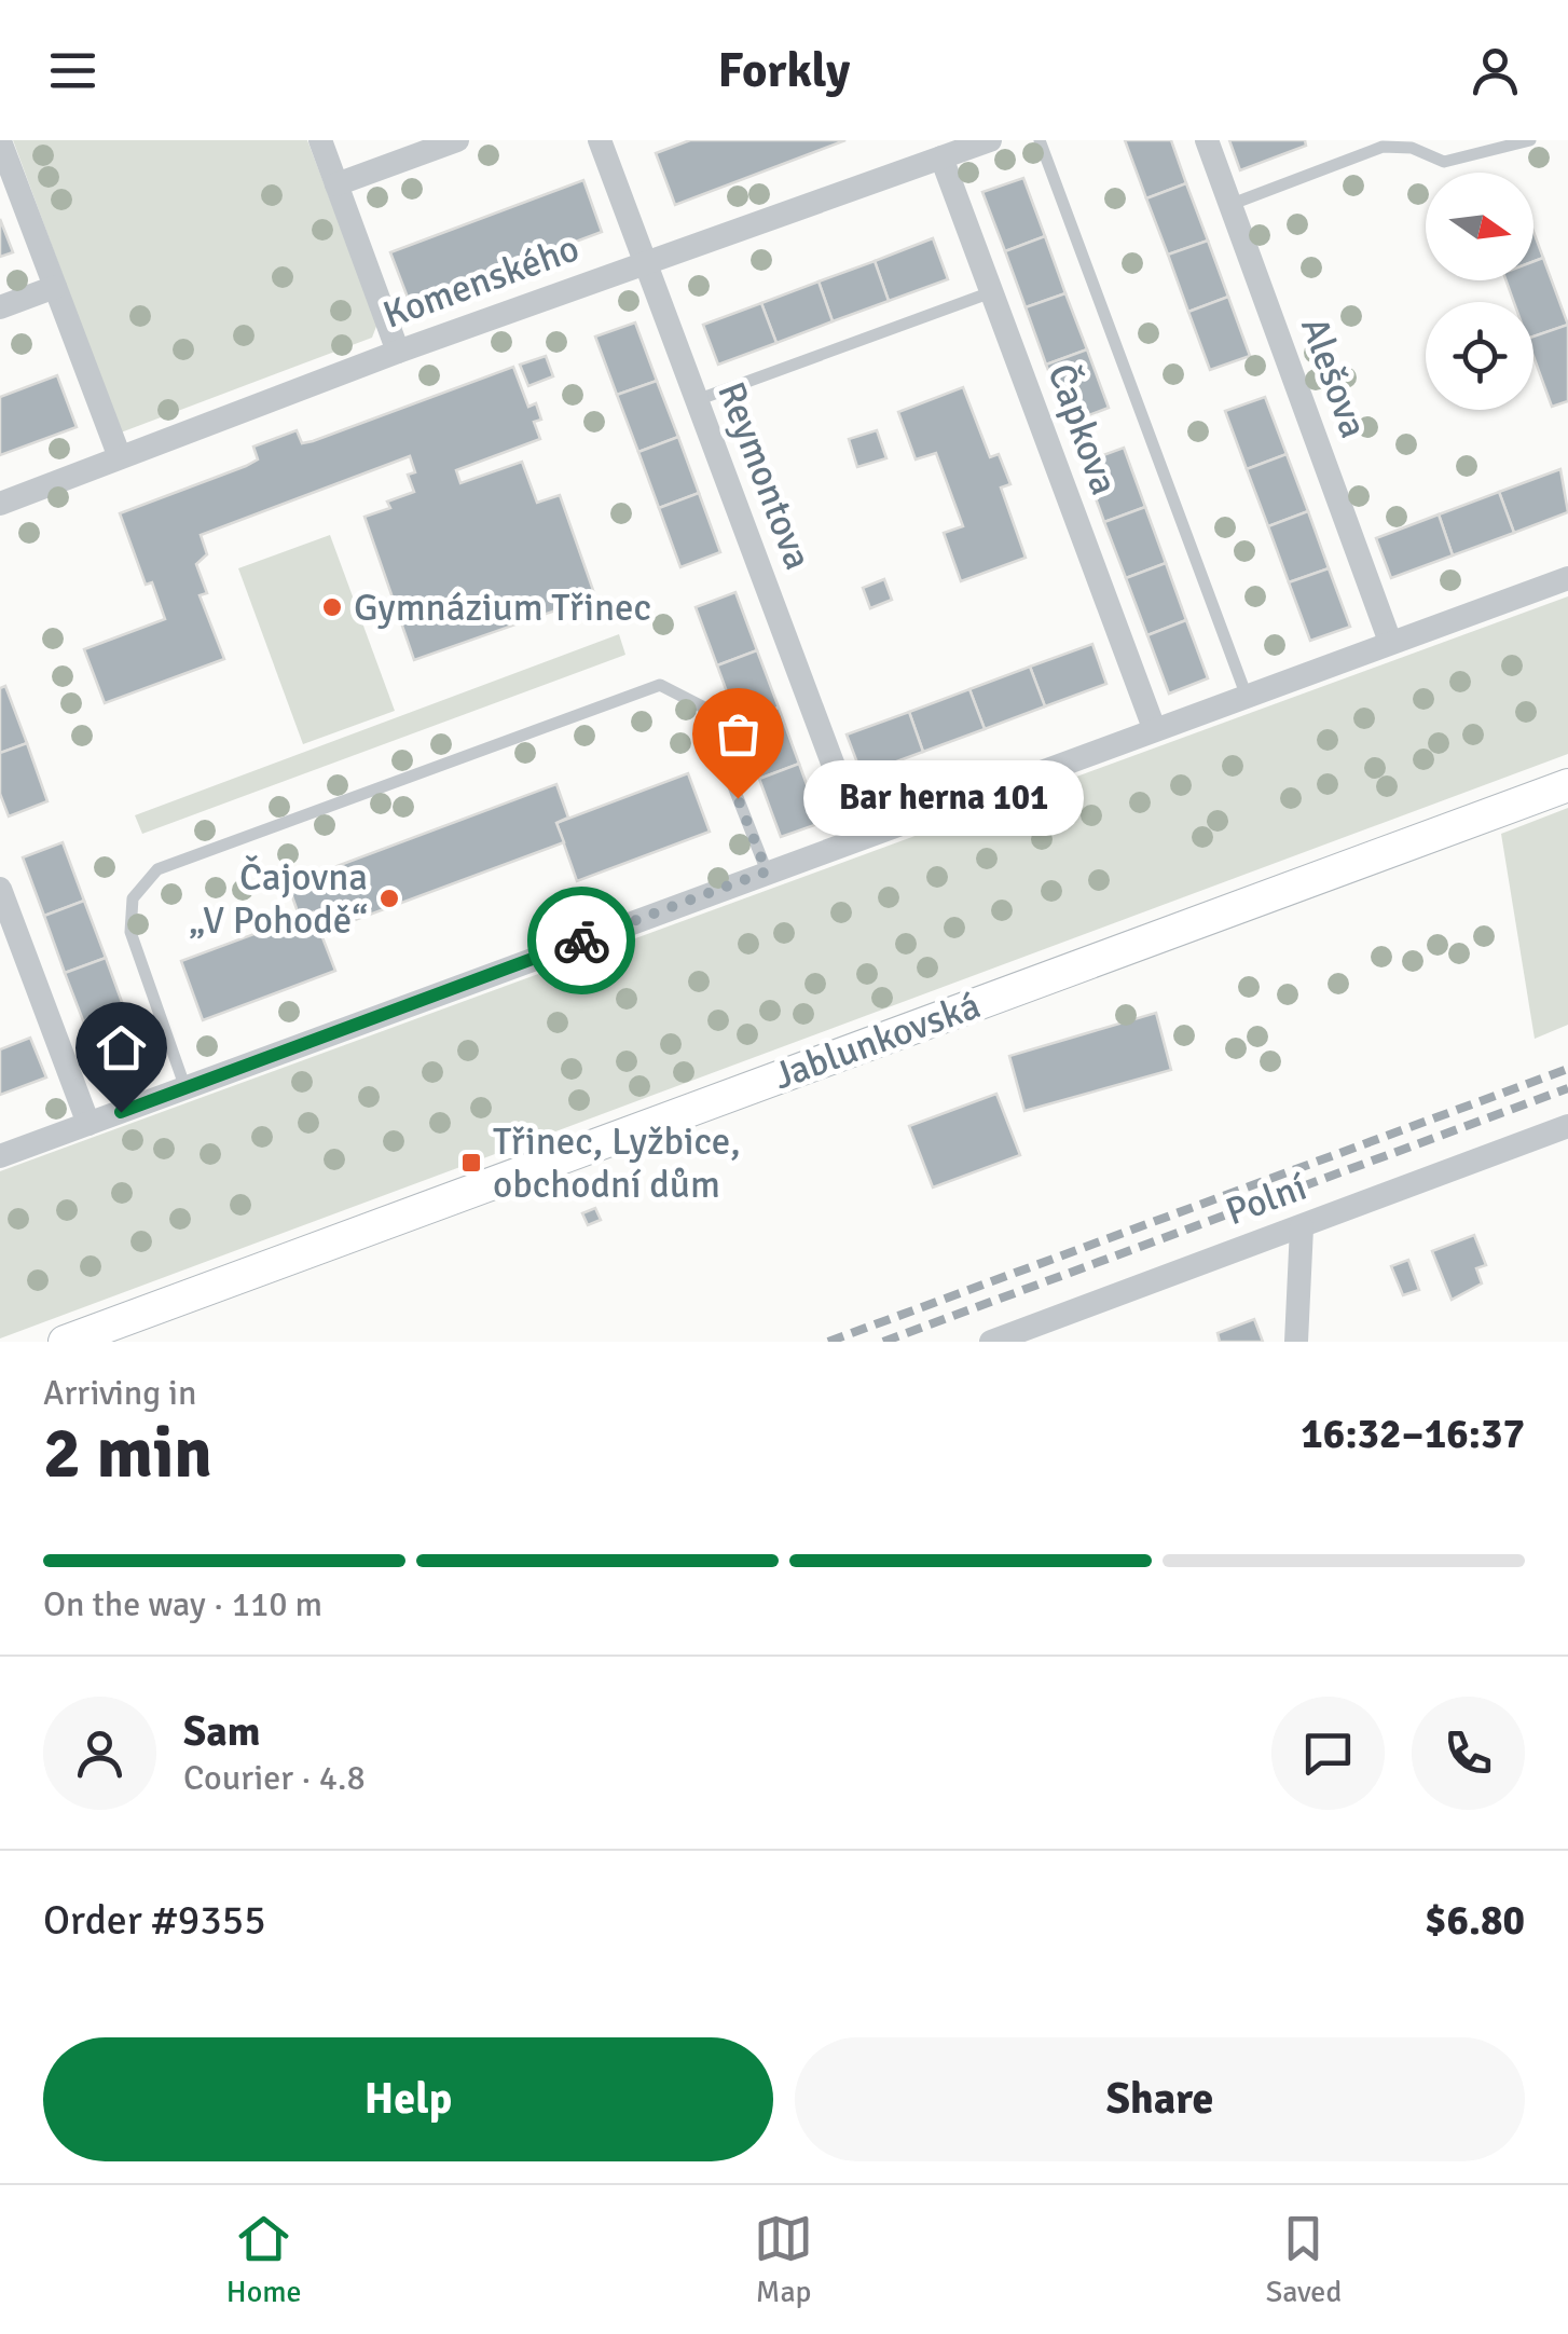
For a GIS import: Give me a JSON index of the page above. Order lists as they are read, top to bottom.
{
  "streets": {
    "main road": ["Jablunkovská"],
    "street": [
      "Komenského",
      "Alešova",
      "Čapkova",
      "Reymontova",
      "Polní"
    ]
  },
  "crossings": [
    ["Komenského", "Čapkova"],
    ["Komenského", "Reymontova"]
  ],
  "places": {
    "other": ["Gymnázium Třinec", "Bar herna 101", "Čajovna „V Pohodě“"],
    "transit": ["Třinec, Lyžbice, obchodní dům"]
  },
  "north": "right",
  "page": {
    "header": "Forkly",
    "bubble": "Bar herna 101",
    "heading": ["2 min", "Arriving in", "16:32–16:37"],
    "panel": [
      "Sam",
      "Courier · 4.8",
      "Order #9355",
      "$6.80"
    ],
    "bar": "On the way · 110 m",
    "buttons": ["Help", "Share"],
    "tabs": ["Home", "Map", "Saved"]
  }
}
